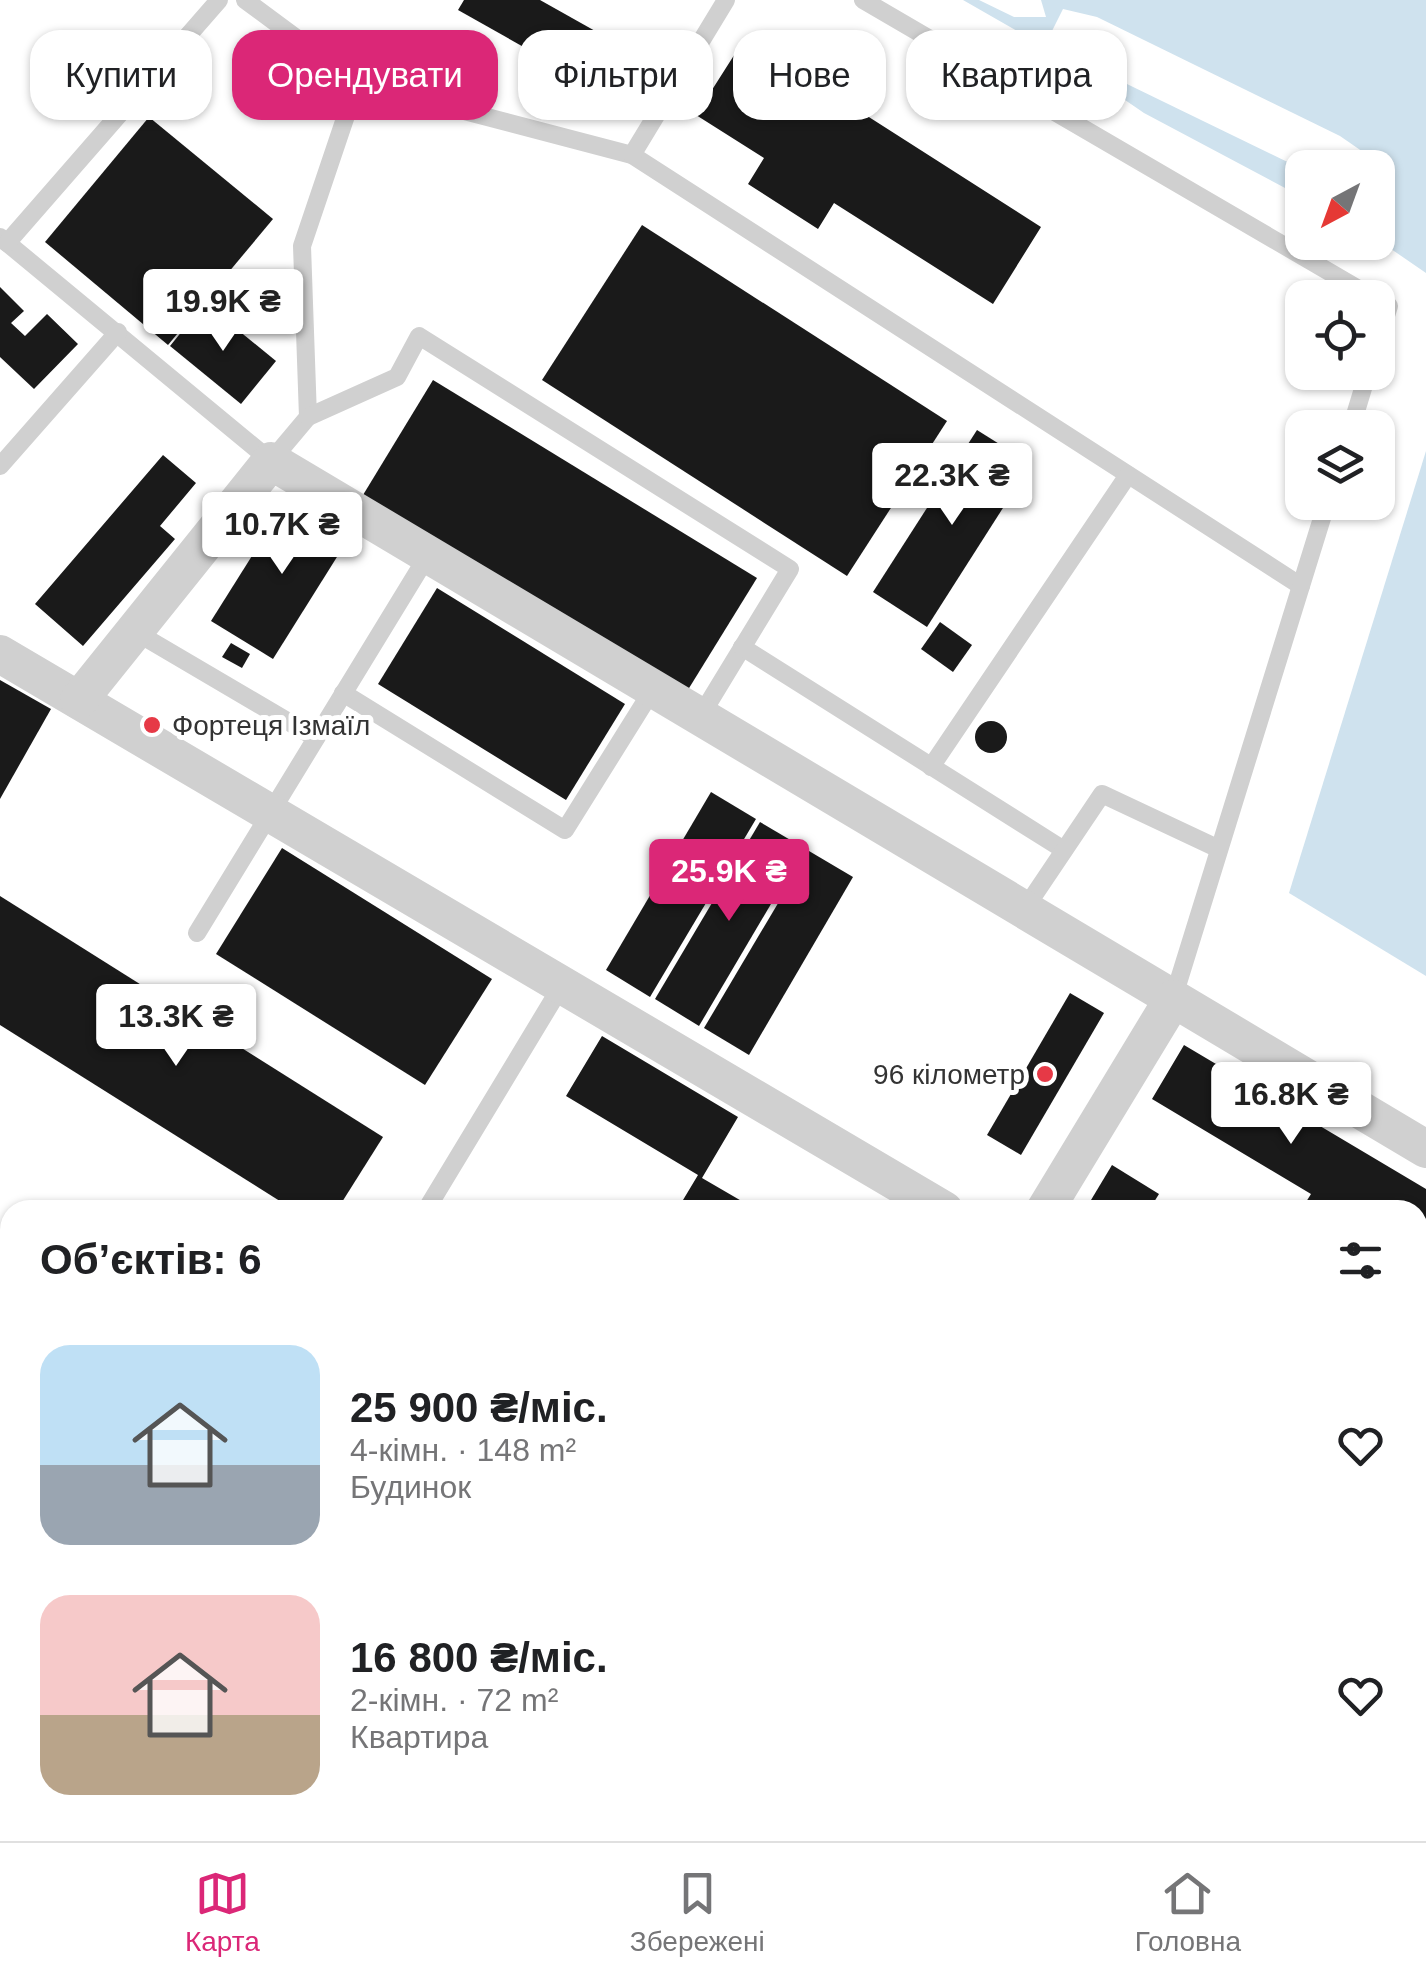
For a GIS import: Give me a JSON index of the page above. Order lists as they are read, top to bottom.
{
  "places": ["Фортеця Ізмаїл", "96 кілометр"],
  "north": "bottom left",
  "page": {
    "chip": [
      "Купити",
      "Орендувати",
      "Фільтри",
      "Нове",
      "Квартира"
    ],
    "price": [
      "19.9K ₴",
      "22.3K ₴",
      "10.7K ₴",
      "25.9K ₴",
      "13.3K ₴",
      "16.8K ₴"
    ],
    "heading": "Об’єктів: 6",
    "list": [
      {
        "name": "25 900 ₴/міс.",
        "note": "4-кімн. · 148 m² · Будинок"
      },
      {
        "name": "16 800 ₴/міс.",
        "note": "2-кімн. · 72 m² · Квартира"
      }
    ],
    "tabs": ["Карта", "Збережені", "Головна"]
  }
}
